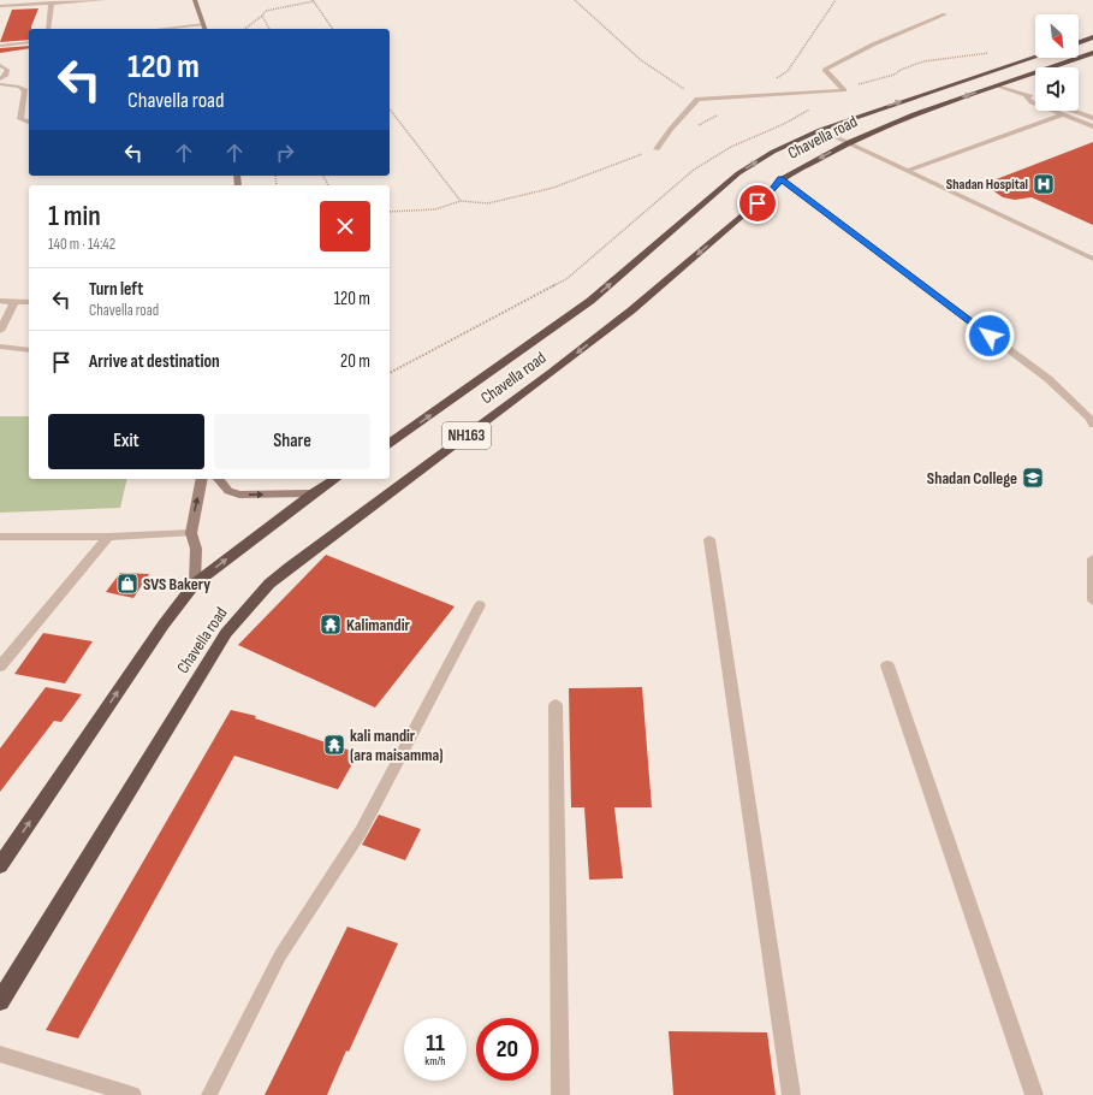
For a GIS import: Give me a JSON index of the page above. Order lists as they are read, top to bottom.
{
  "streets": {
    "highway": ["Chavella road", "NH163"]
  },
  "places": {
    "hospital": ["Shadan Hospital"],
    "school or university": ["Shadan College"],
    "shop": ["SVS Bakery"],
    "temple": ["Kalimandir", "kali mandir (ara maisamma)"]
  },
  "north": "bottom right",
  "page": {
    "turn": ["120 m", "Chavella road"],
    "heading": ["1 min", "140 m · 14:42"],
    "list": [
      {
        "name": "Turn left",
        "note": "Chavella road",
        "value": "120 m"
      },
      {
        "name": "Arrive at destination",
        "value": "20 m"
      }
    ],
    "buttons": ["Exit", "Share"],
    "speed": "11 km/h",
    "limit": "20"
  }
}
